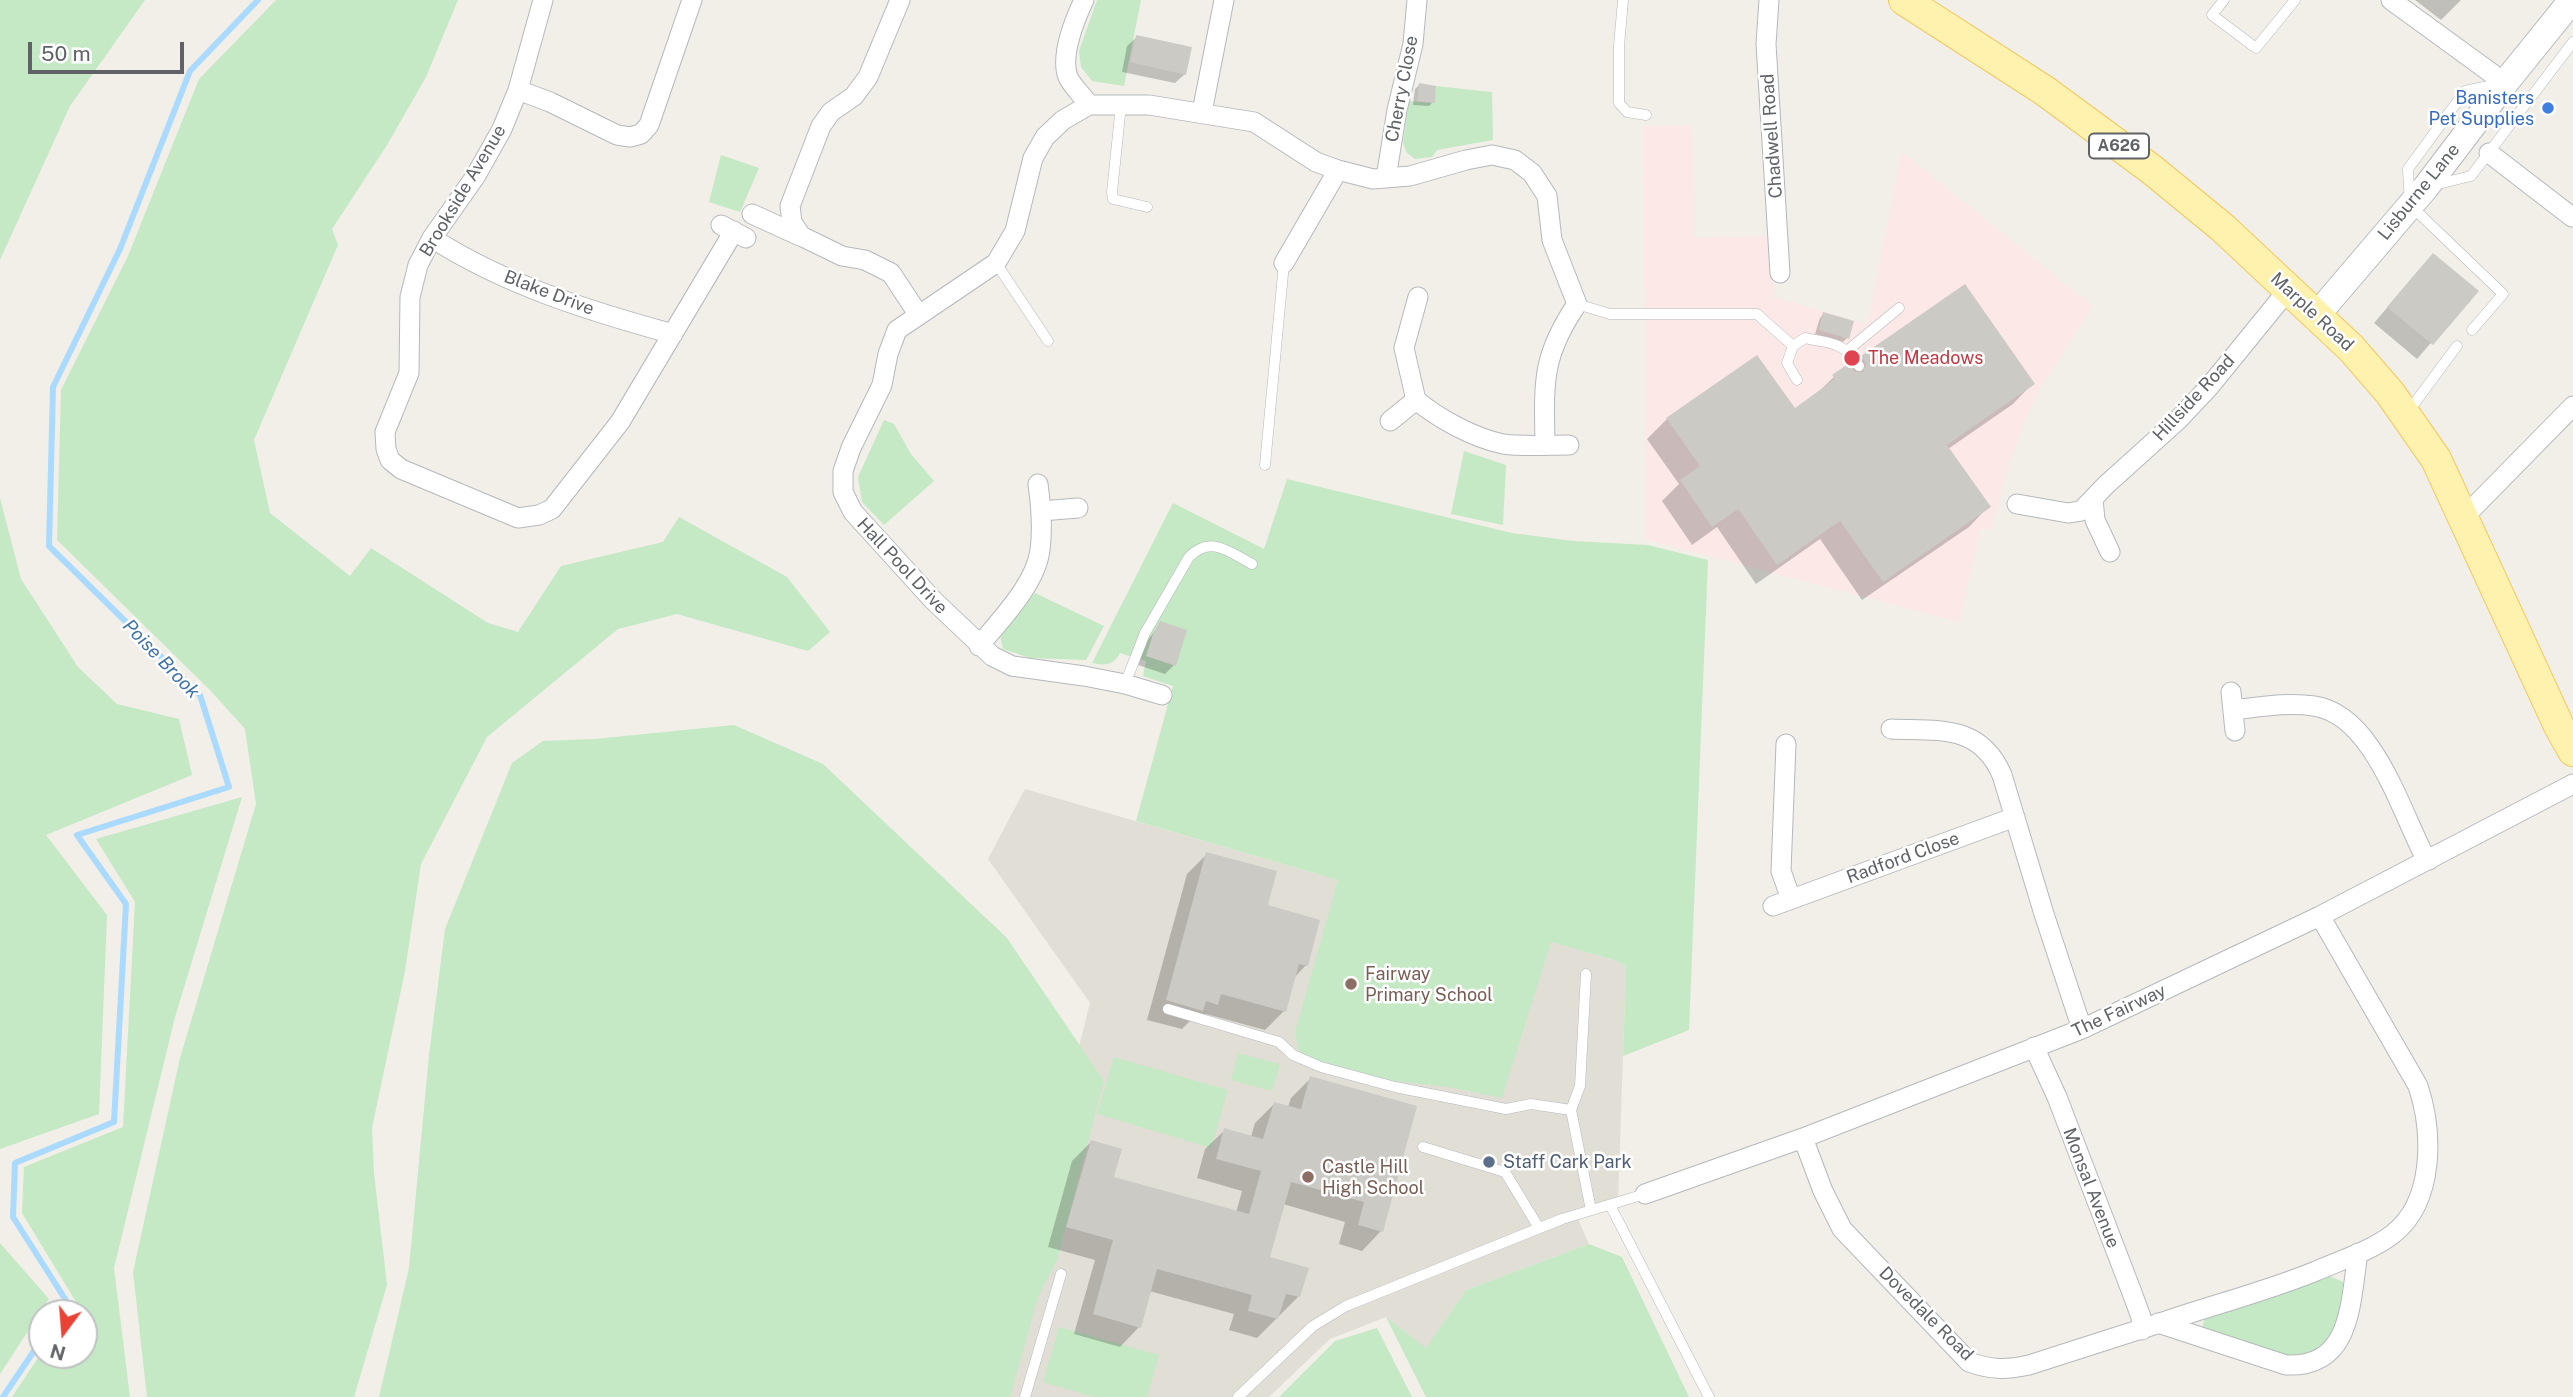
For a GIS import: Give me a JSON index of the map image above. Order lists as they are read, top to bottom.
{
  "streets": {
    "main road": ["A626", "Marple Road"],
    "street": [
      "Cherry Close",
      "Chadwell Road",
      "Brookside Avenue",
      "Lisburne Lane",
      "Blake Drive",
      "Hillside Road",
      "Hall Pool Drive",
      "Radford Close",
      "The Fairway",
      "Monsal Avenue",
      "Dovedale Road"
    ]
  },
  "crossings": [
    ["Brookside Avenue", "Blake Drive"],
    ["Lisburne Lane", "Marple Road"],
    ["Marple Road", "Hillside Road"],
    ["The Fairway", "Monsal Avenue"],
    ["The Fairway", "Dovedale Road"],
    ["Monsal Avenue", "Dovedale Road"]
  ],
  "water": ["Poise Brook"],
  "places": [
    "Banisters Pet Supplies",
    "The Meadows",
    "Fairway Primary School",
    "Staff Cark Park",
    "Castle Hill High School"
  ],
  "scale_bar": "50 m",
  "north": "bottom"
}
